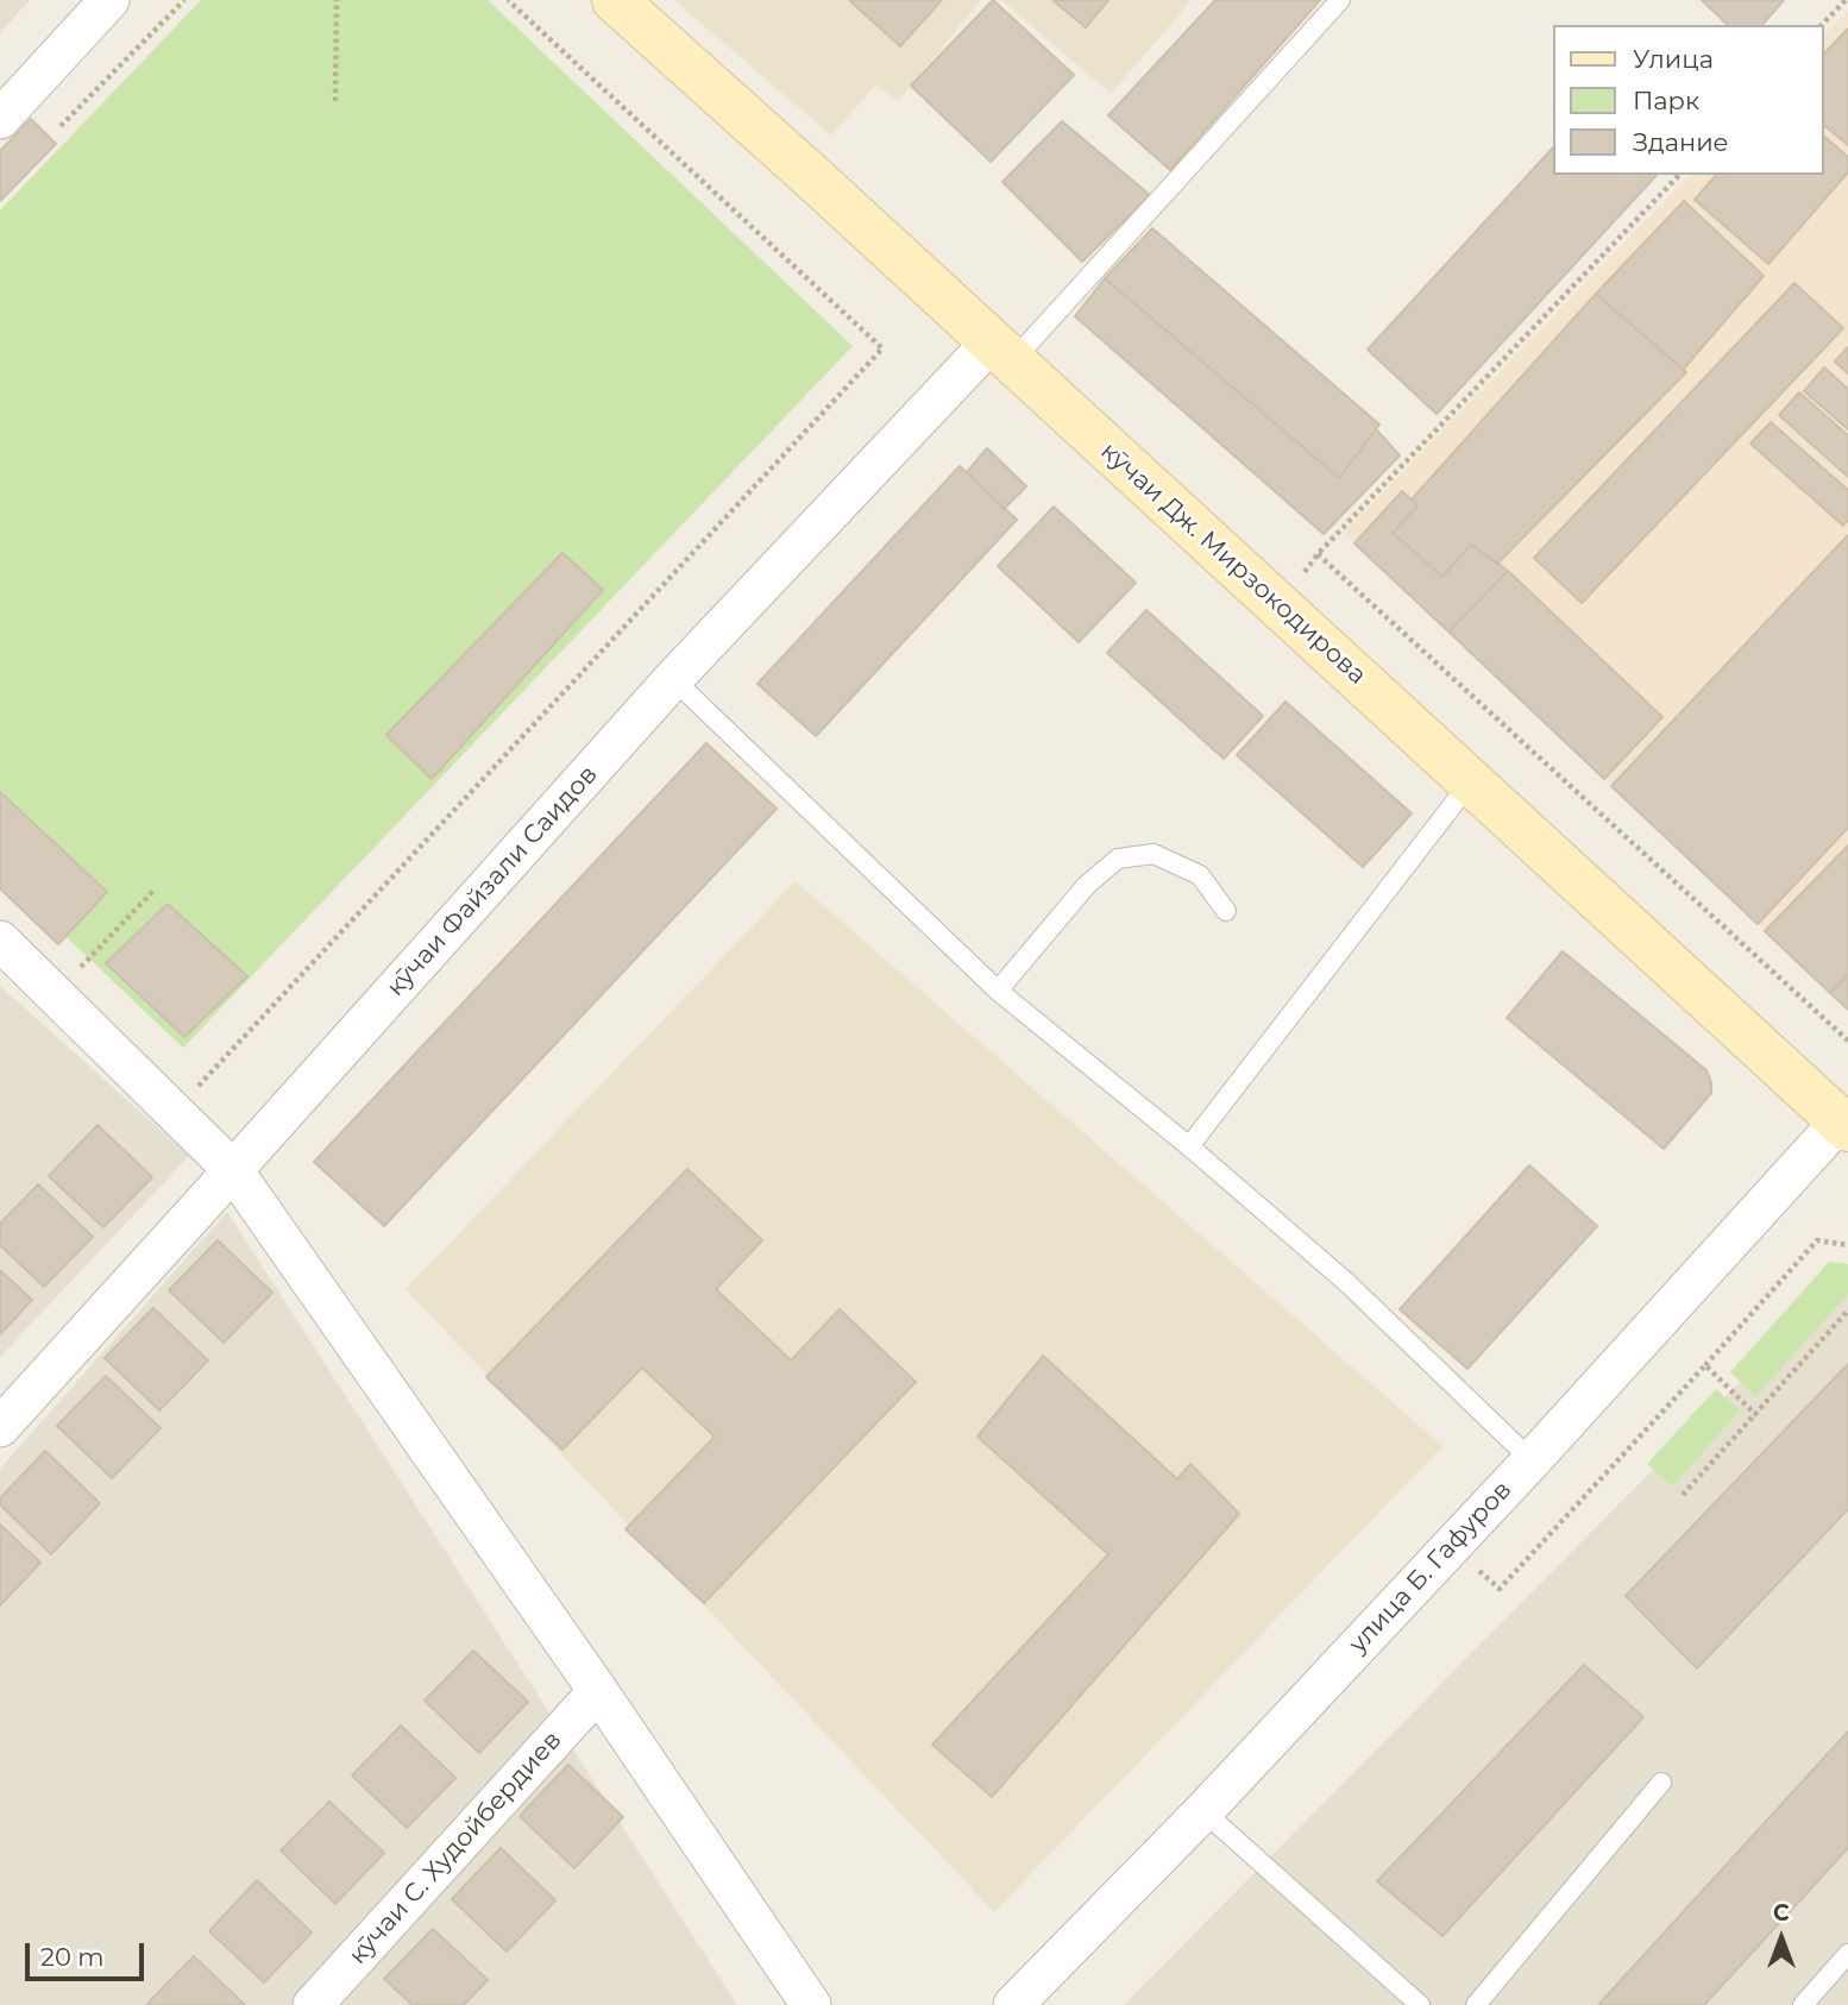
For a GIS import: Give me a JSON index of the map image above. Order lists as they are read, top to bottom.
{
  "streets": {
    "street": [
      "кӯчаи Дж. Мирзокодирова",
      "кӯчаи Файзали Саидов",
      "улица Б. Гафуров",
      "кӯчаи С. Худойбердиев"
    ]
  },
  "crossings": [
    ["кӯчаи Дж. Мирзокодирова", "кӯчаи Файзали Саидов"],
    ["кӯчаи Дж. Мирзокодирова", "улица Б. Гафуров"]
  ],
  "legend": ["Улица", "Парк", "Здание"],
  "scale_bar": "20 m",
  "north": "top"
}
